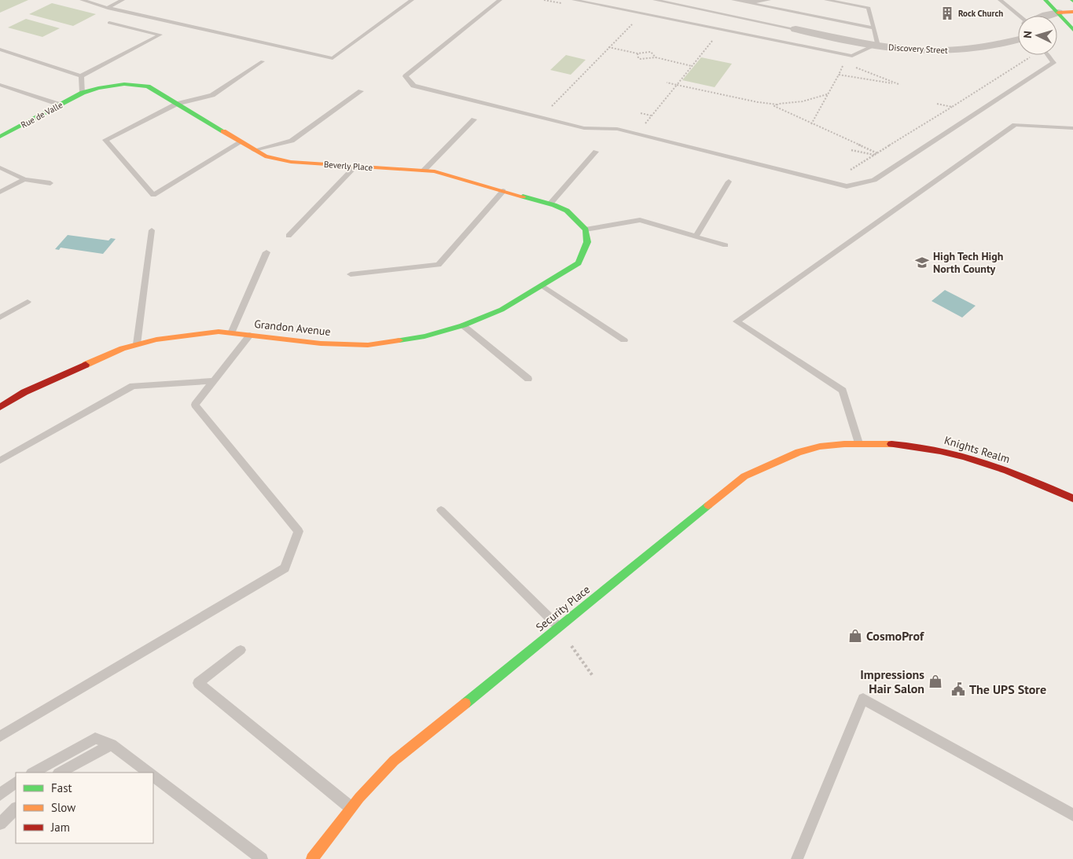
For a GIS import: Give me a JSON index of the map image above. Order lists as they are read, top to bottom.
{
  "streets": {
    "street": [
      "Discovery Street",
      "Rue de Valle",
      "Beverly Place",
      "Grandon Avenue",
      "Knights Realm",
      "Security Place"
    ]
  },
  "crossings": [
    ["Rue de Valle", "Beverly Place"],
    ["Beverly Place", "Grandon Avenue"],
    ["Knights Realm", "Security Place"]
  ],
  "places": {
    "building": ["Rock Church"],
    "school or university": ["High Tech High North County"],
    "shop": ["CosmoProf", "Impressions Hair Salon"],
    "public building": ["The UPS Store"]
  },
  "legend": ["Fast", "Slow", "Jam"],
  "north": "left"
}
